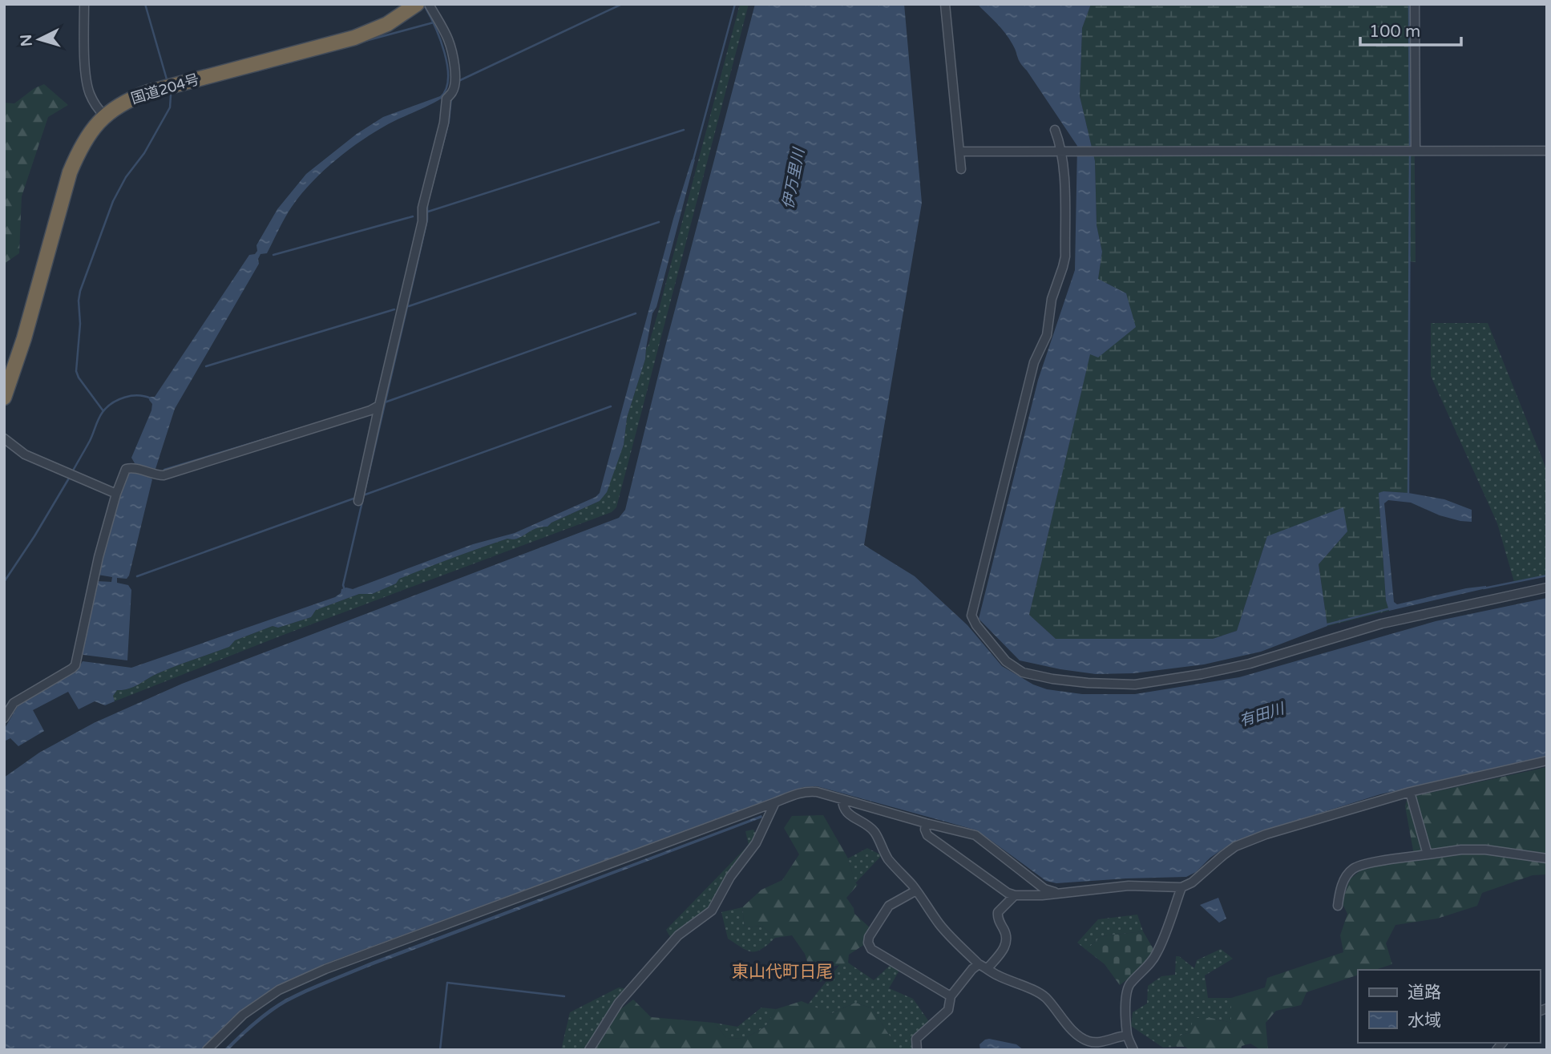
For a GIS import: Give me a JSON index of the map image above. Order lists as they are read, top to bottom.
{
  "streets": {
    "highway": ["国道204号"]
  },
  "districts": ["東山代町日尾"],
  "water": ["伊万里川", "有田川"],
  "legend": ["道路", "水域"],
  "scale_bar": "100 m",
  "north": "left"
}
